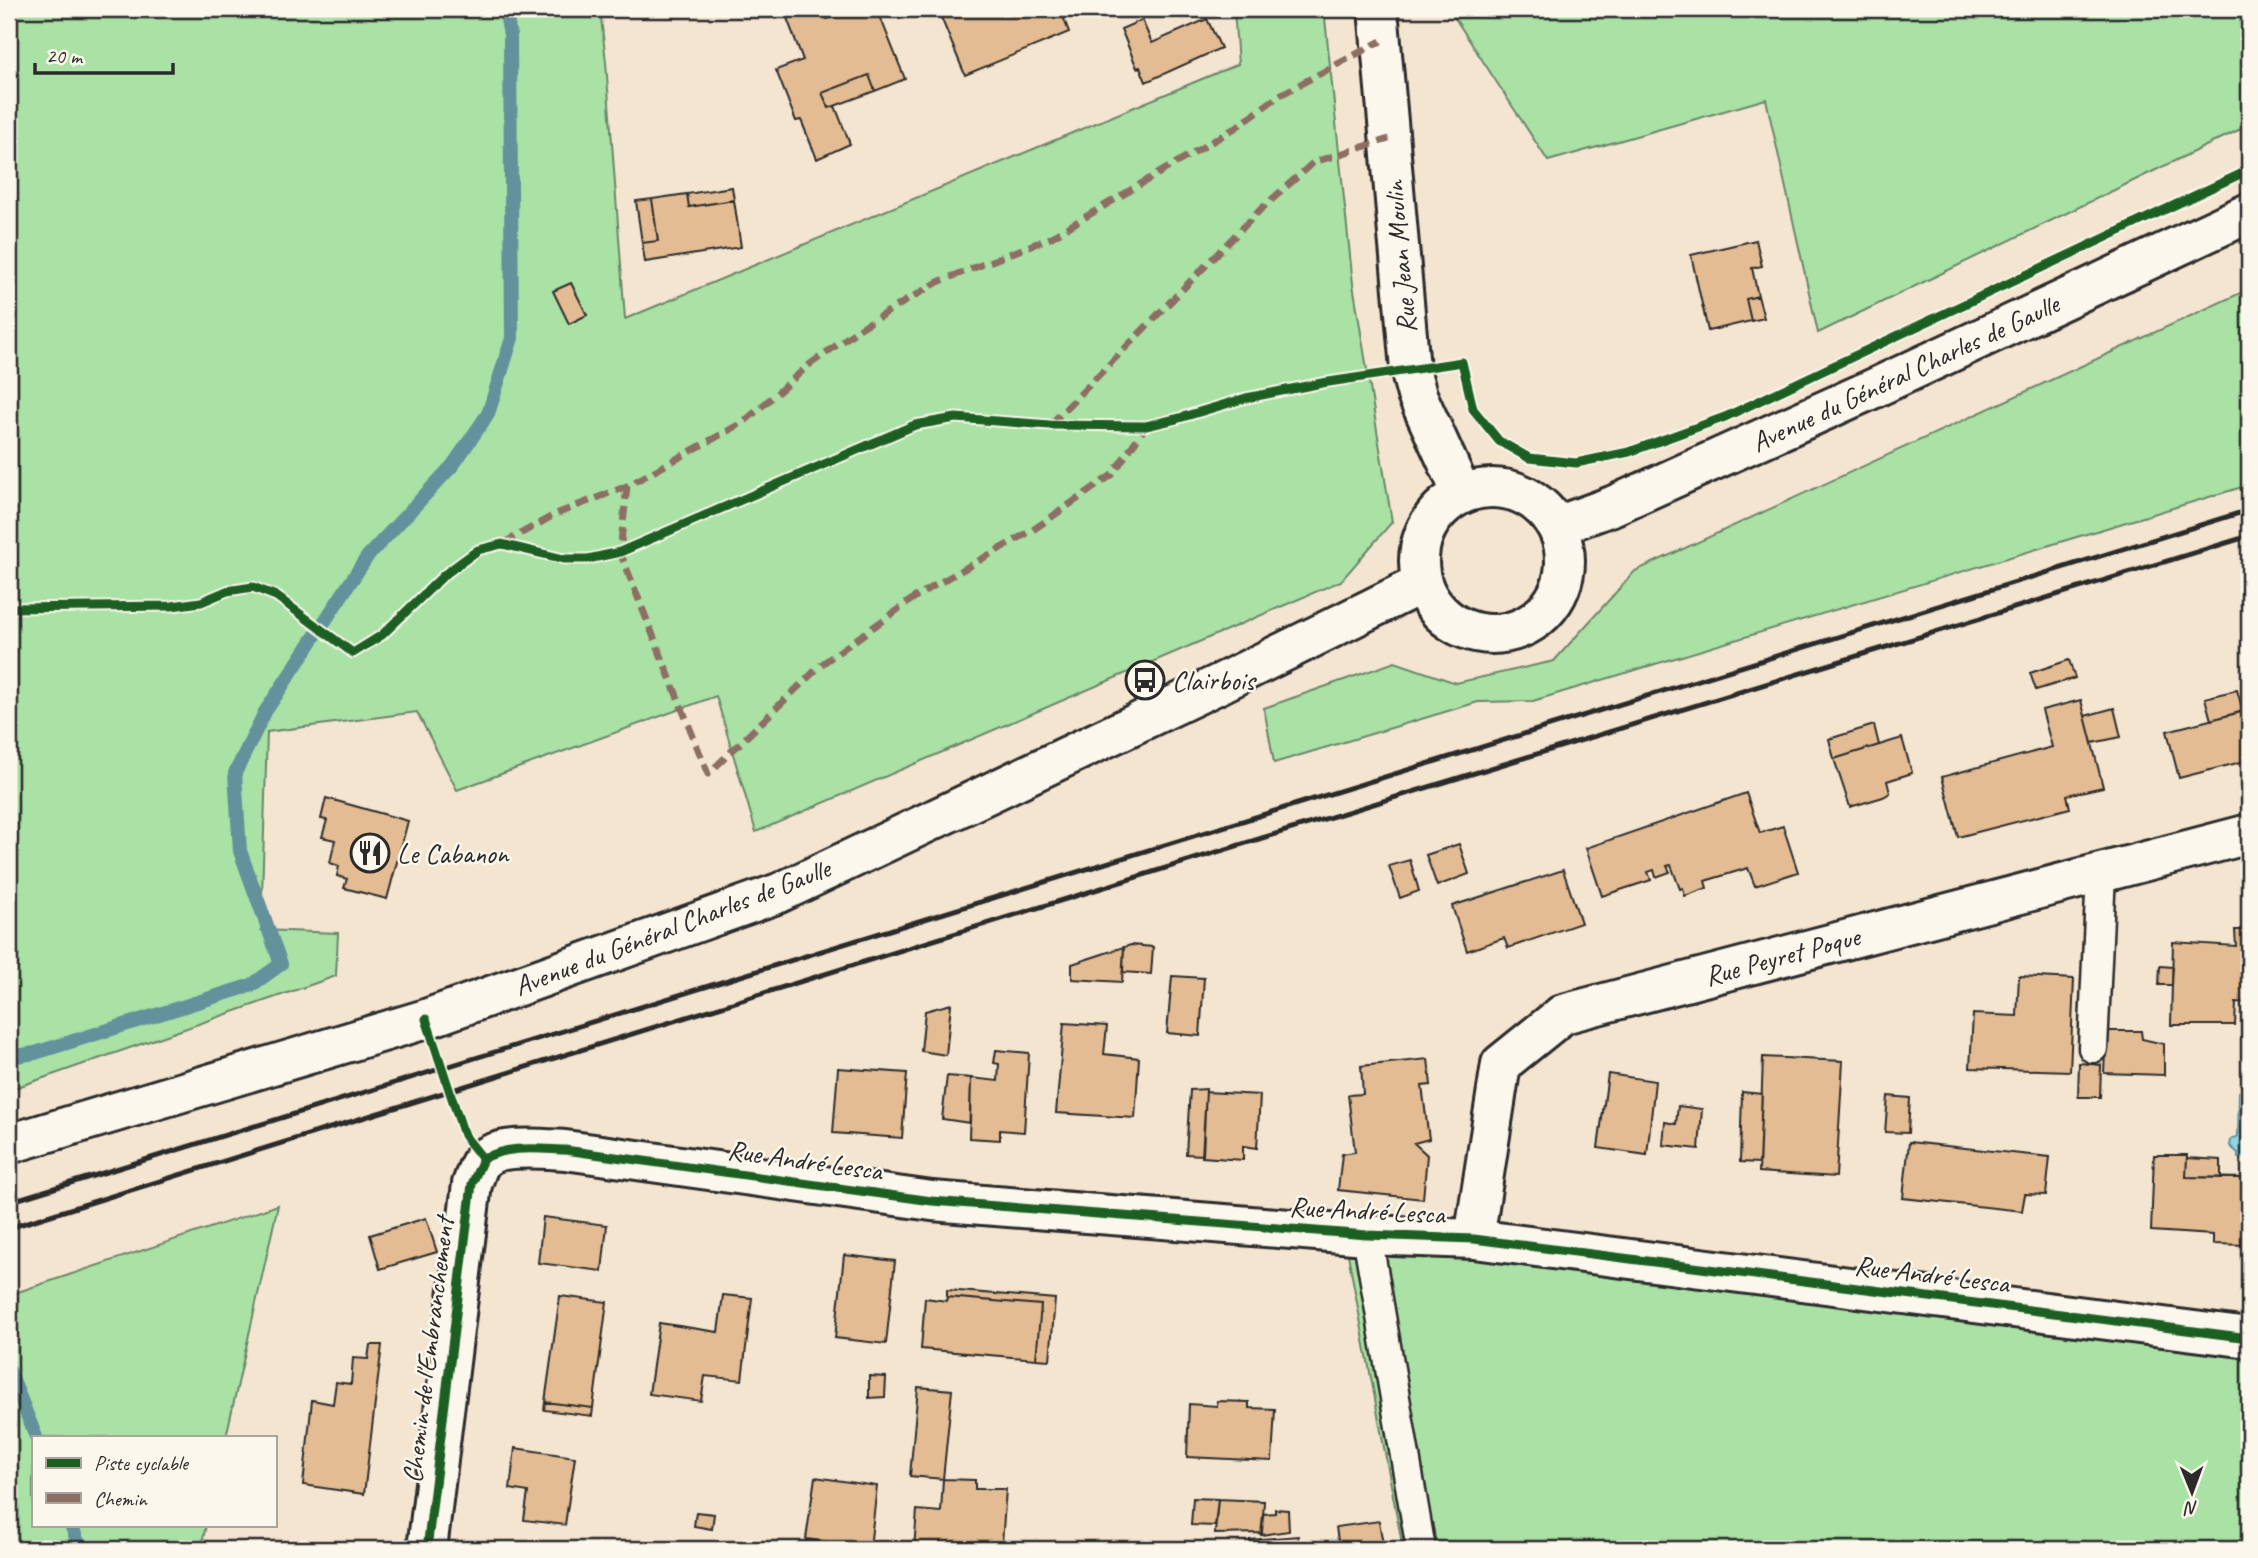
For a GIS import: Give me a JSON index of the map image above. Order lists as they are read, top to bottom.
{
  "streets": {
    "street": [
      "Rue Jean Moulin",
      "Avenue du Général Charles de Gaulle",
      "Rue Peyret Poque",
      "Rue André Lesca",
      "Chemin de l'Embranchement"
    ]
  },
  "crossings": [
    ["Rue Jean Moulin", "Avenue du Général Charles de Gaulle"],
    ["Rue Peyret Poque", "Rue André Lesca"],
    ["Rue André Lesca", "Chemin de l'Embranchement"]
  ],
  "places": {
    "bus stop": ["Clairbois"],
    "restaurant": ["Le Cabanon"]
  },
  "legend": ["Piste cyclable", "Chemin"],
  "scale_bar": "20 m",
  "north": "bottom"
}
